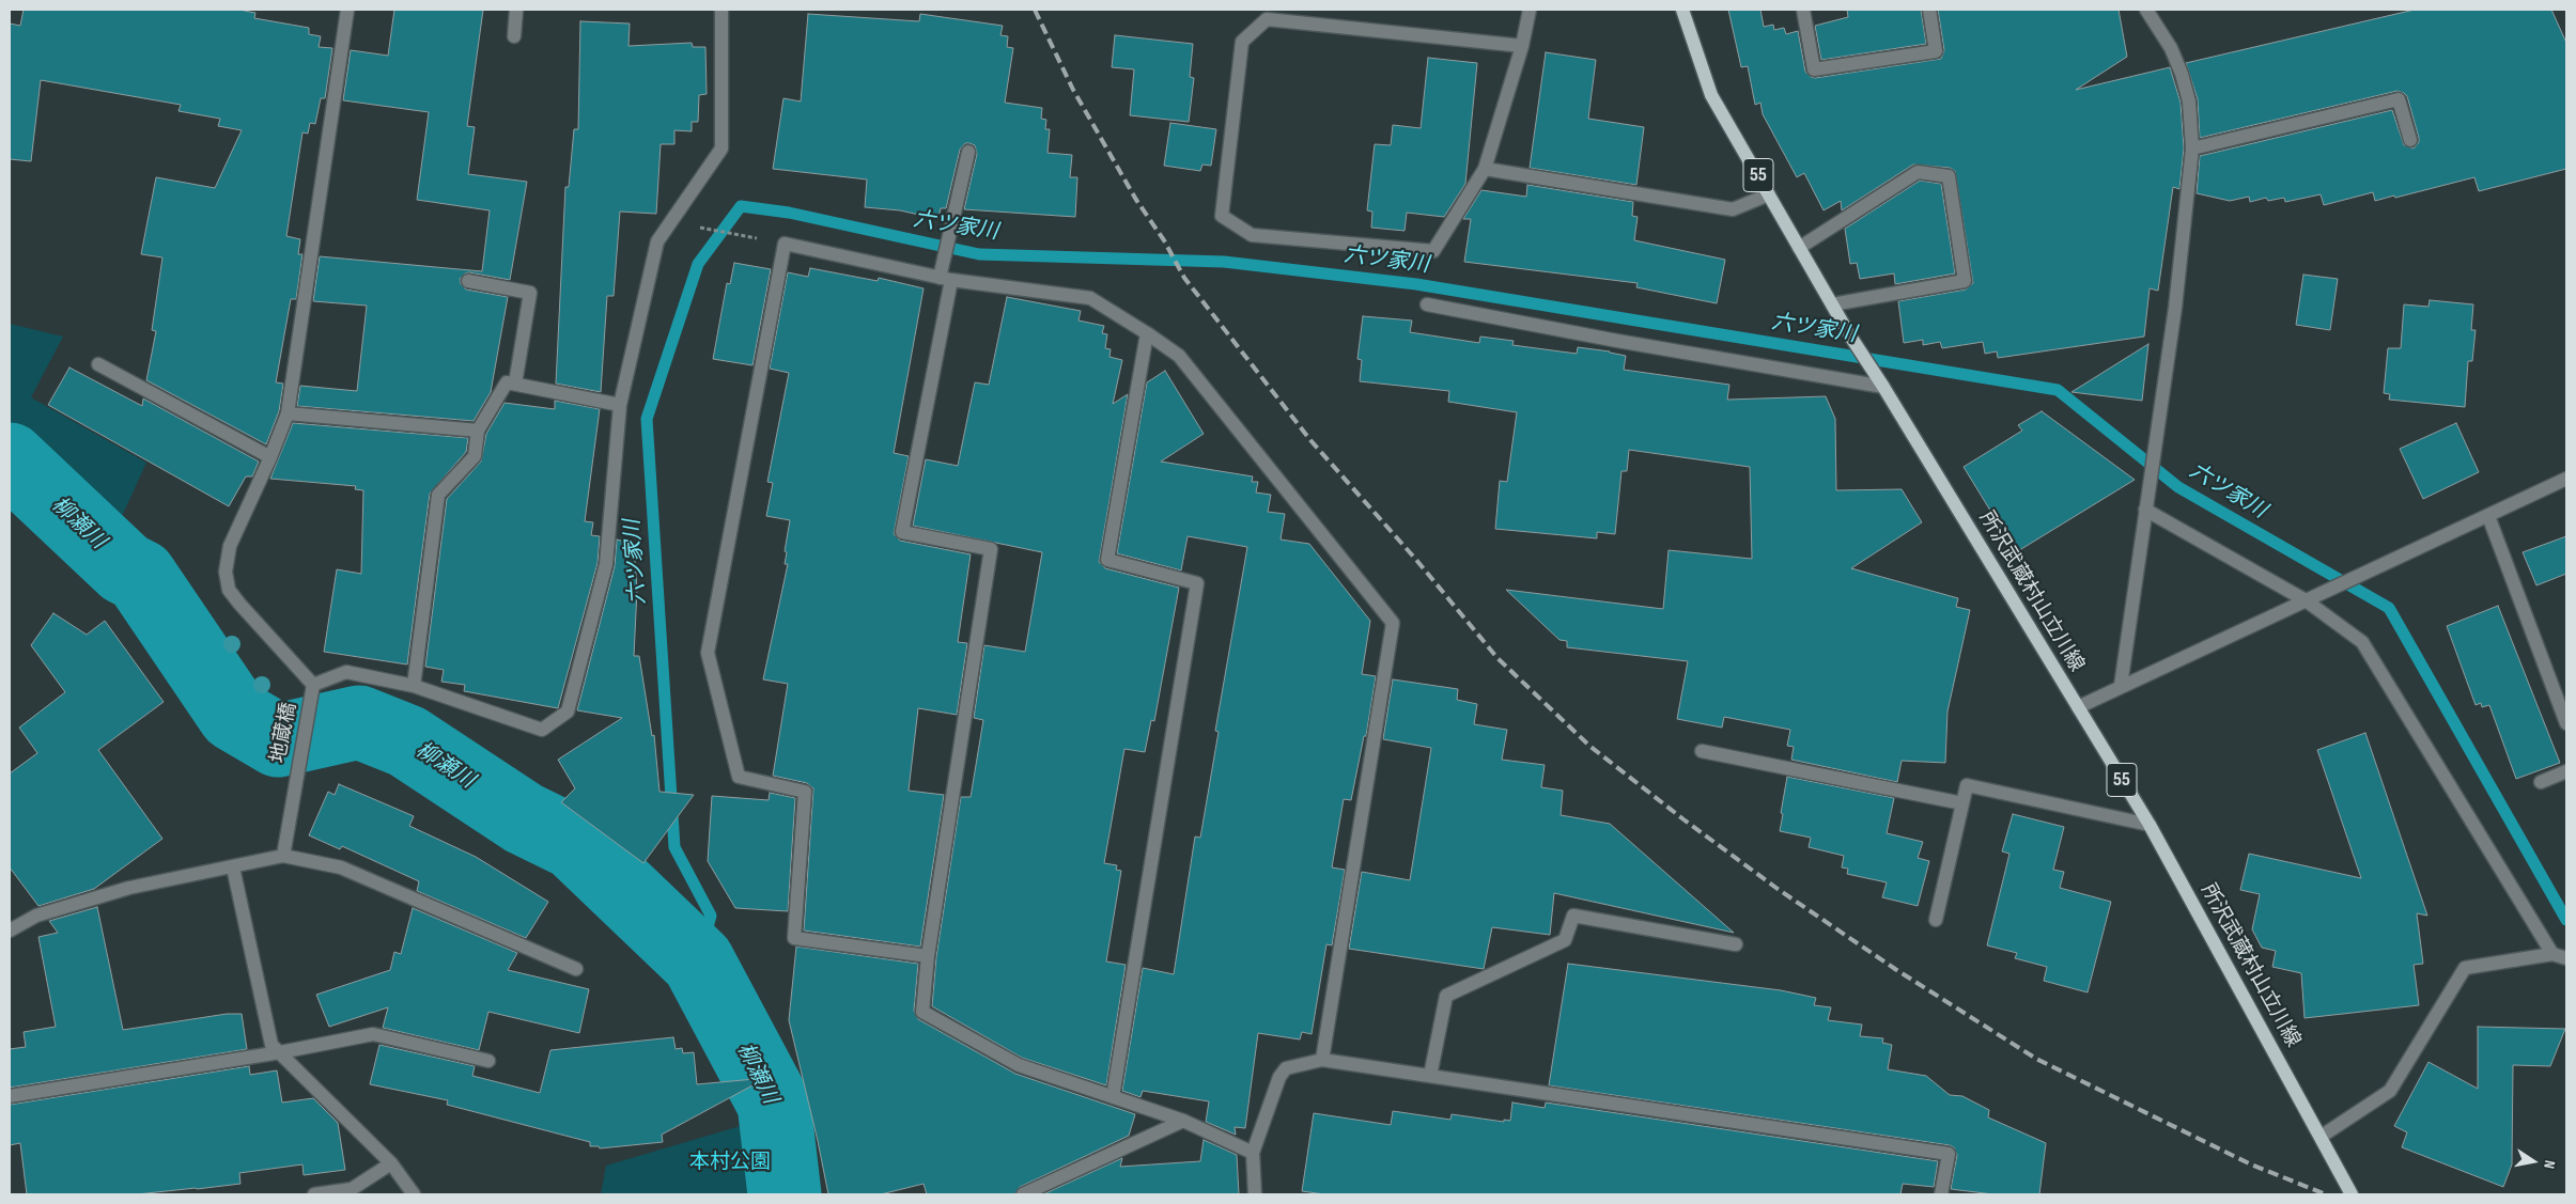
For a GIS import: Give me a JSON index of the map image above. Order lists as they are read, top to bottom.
{
  "streets": {
    "main road": ["55", "所沢武蔵村山立川線"],
    "street": ["地蔵橋"]
  },
  "water": ["六ツ家川", "柳瀬川"],
  "parks": ["本村公園"],
  "north": "right"
}
